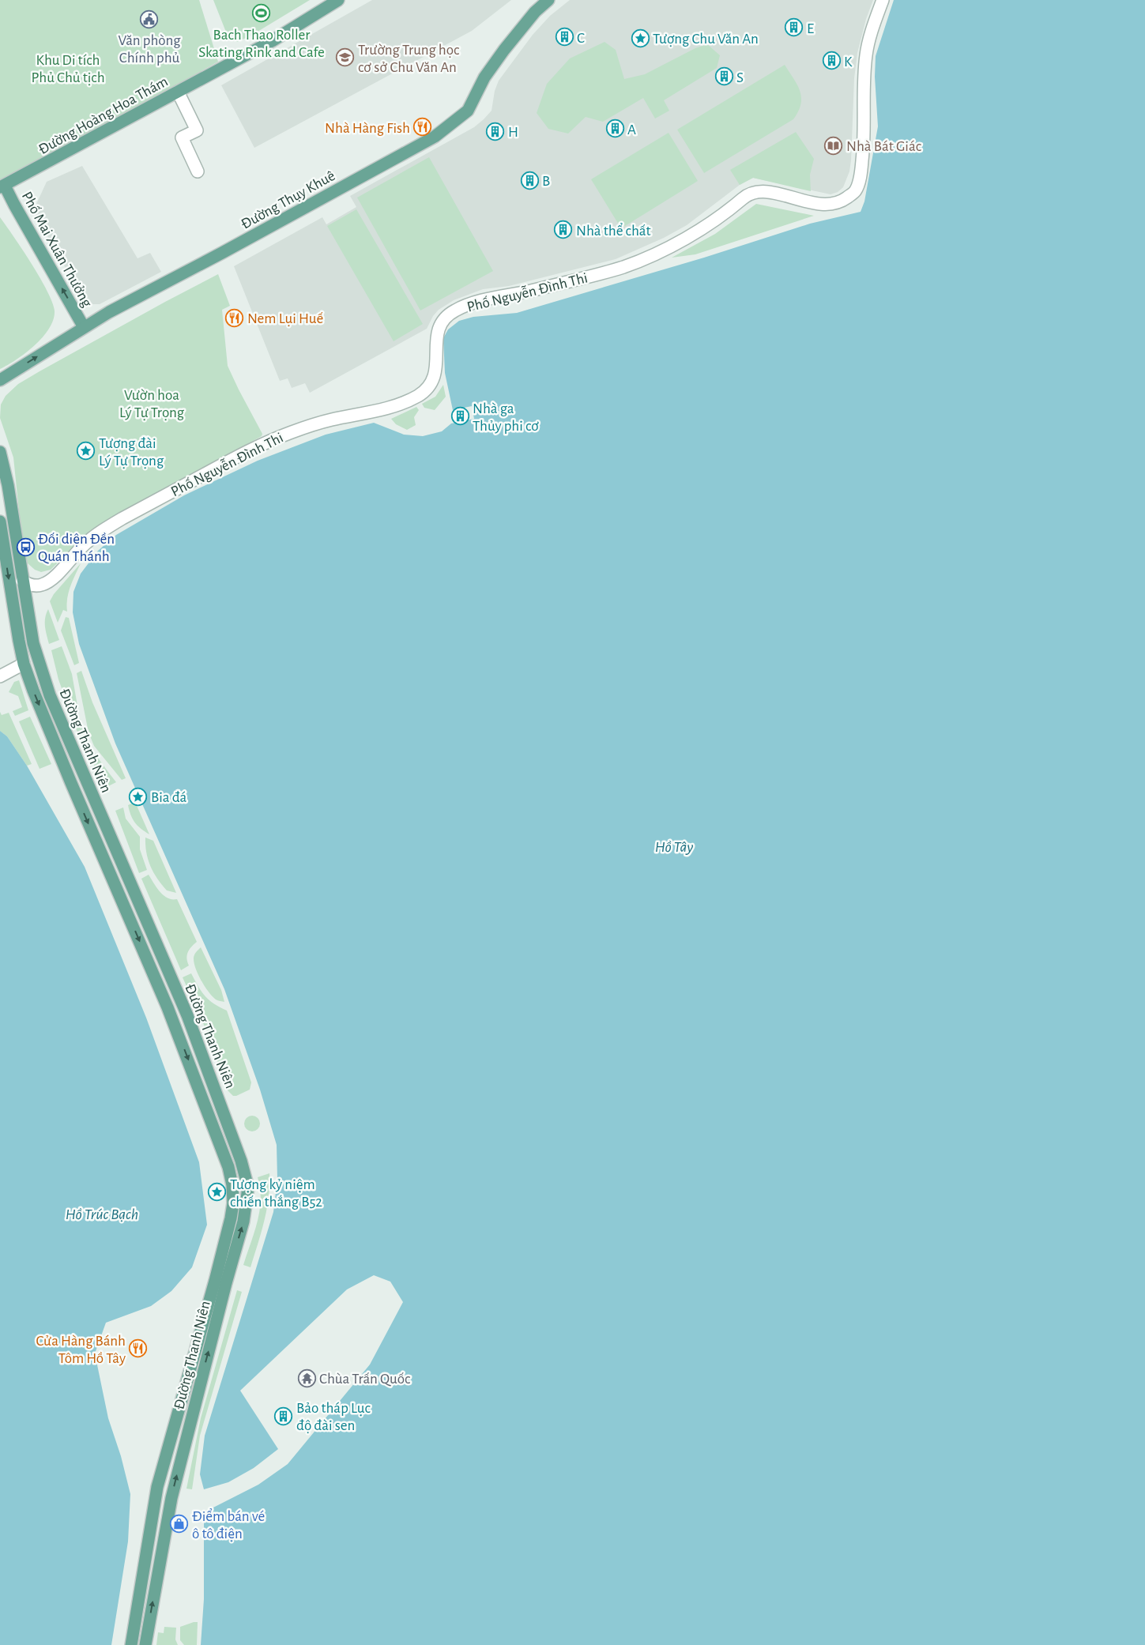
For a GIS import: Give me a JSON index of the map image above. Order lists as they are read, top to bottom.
{
  "streets": {
    "main road": [
      "Đường Hoàng Hoa Thám",
      "Đường Thụy Khuê",
      "Phố Mai Xuân Thưởng",
      "Đường Thanh Niên"
    ],
    "street": ["Phố Nguyễn Đình Thi"]
  },
  "crossings": [
    ["Đường Hoàng Hoa Thám", "Phố Mai Xuân Thưởng"],
    ["Đường Thụy Khuê", "Phố Mai Xuân Thưởng"],
    ["Phố Nguyễn Đình Thi", "Đường Thanh Niên"]
  ],
  "one_way": ["Phố Mai Xuân Thưởng"],
  "water": ["Hồ Tây", "Hồ Trúc Bạch"],
  "parks": ["Khu Di tích Phủ Chủ tịch", "Vườn hoa Lý Tự Trọng"],
  "places": {
    "sports": ["Bach Thao Roller Skating Rink and Cafe"],
    "public building": ["Văn phòng Chính phủ"],
    "building": [
      "E",
      "C",
      "K",
      "S",
      "A",
      "H",
      "B",
      "Nhà thể chất",
      "Nhà ga Thủy phi cơ",
      "Bảo tháp Lục độ đài sen"
    ],
    "place": [
      "Tượng Chu Văn An",
      "Tượng đài Lý Tự Trọng",
      "Bia đá",
      "Tượng kỷ niệm chiến thắng B52"
    ],
    "school or university": ["Trường Trung học cơ sở Chu Văn An"],
    "restaurant": ["Nhà Hàng Fish", "Nem Lụi Huế", "Cửa Hàng Bánh Tôm Hồ Tây"],
    "library": ["Nhà Bát Giác"],
    "bus stop": ["Đối diện Đền Quán Thánh"],
    "temple": ["Chùa Trấn Quốc"],
    "shop": ["Điểm bán vé ô tô điện"]
  }
}
